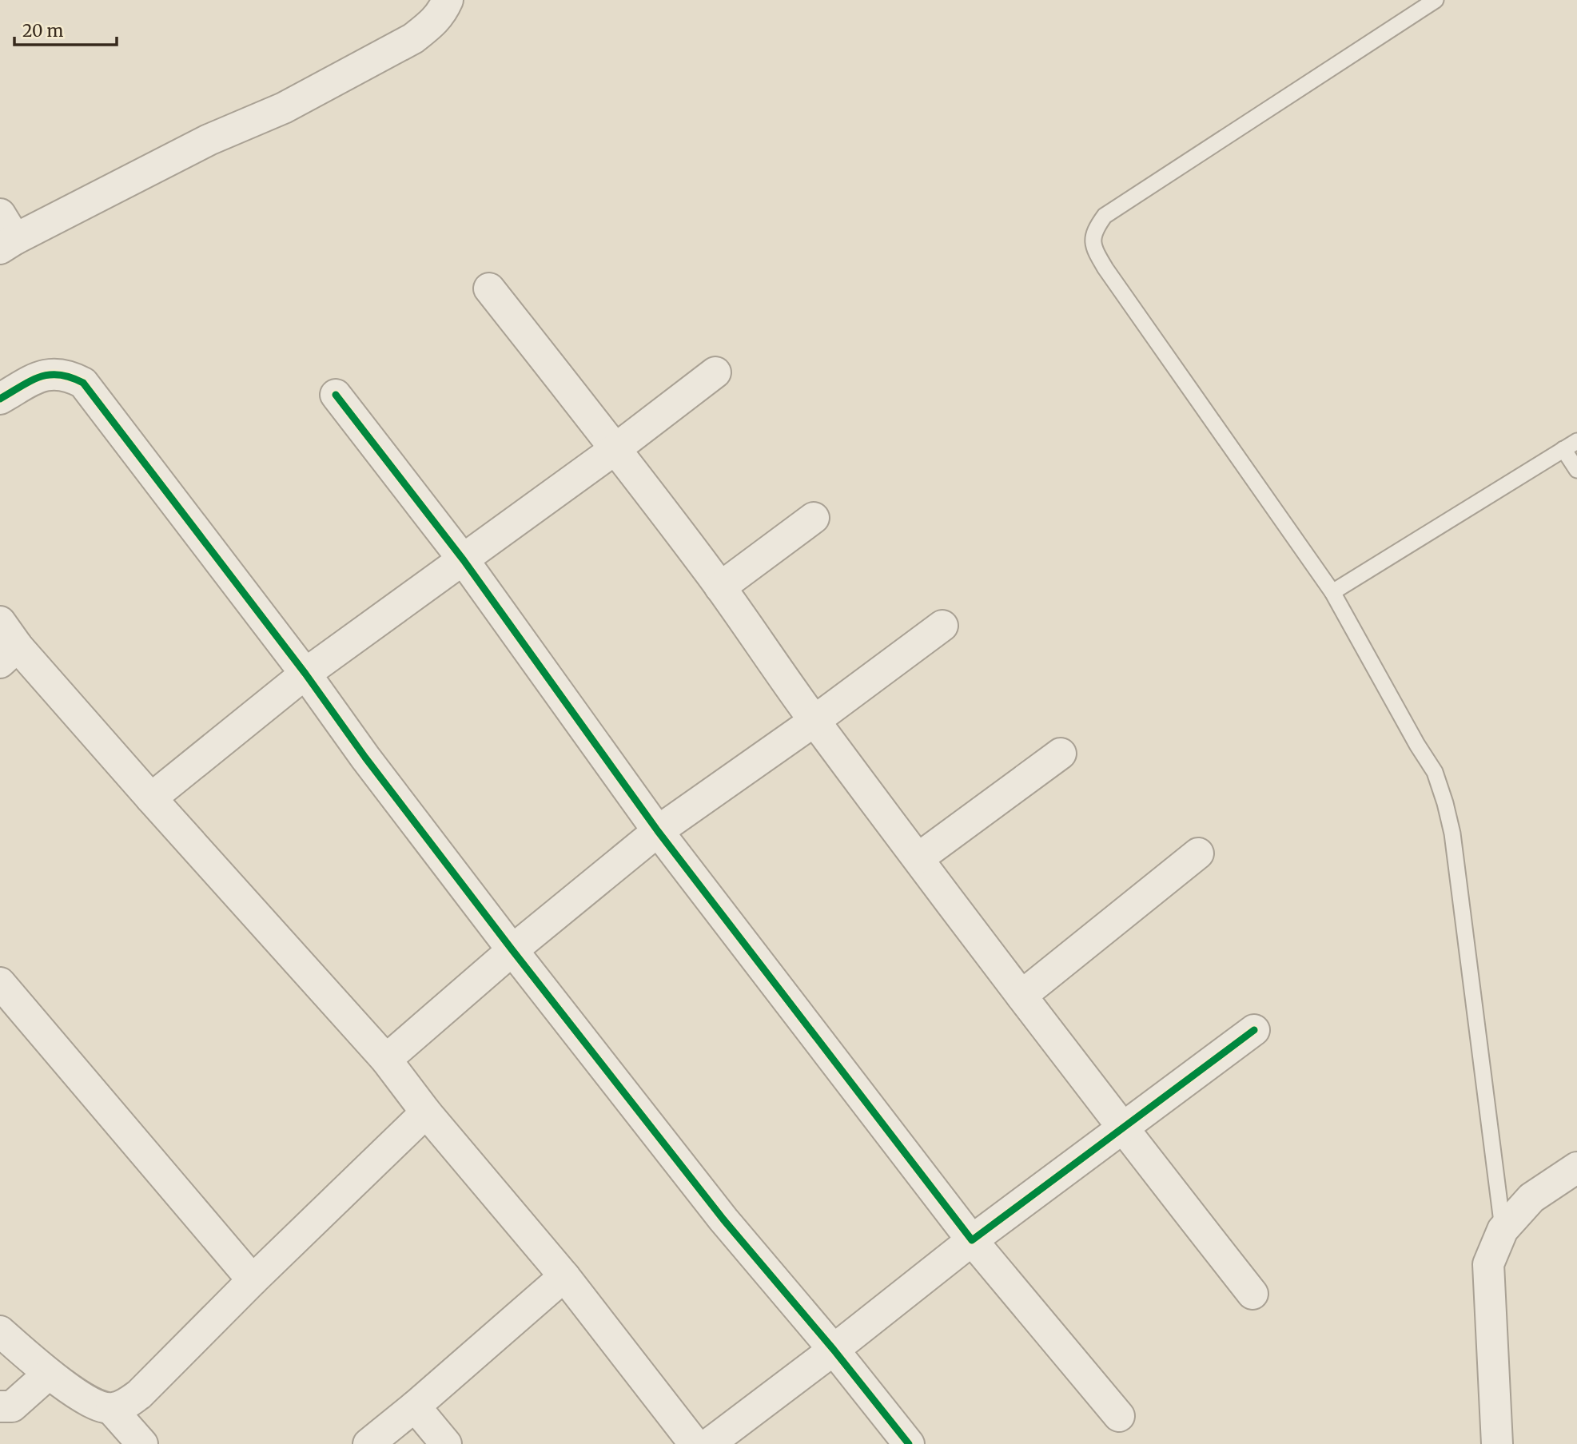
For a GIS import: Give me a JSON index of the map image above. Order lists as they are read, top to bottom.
{
  "scale_bar": "20 m"
}
